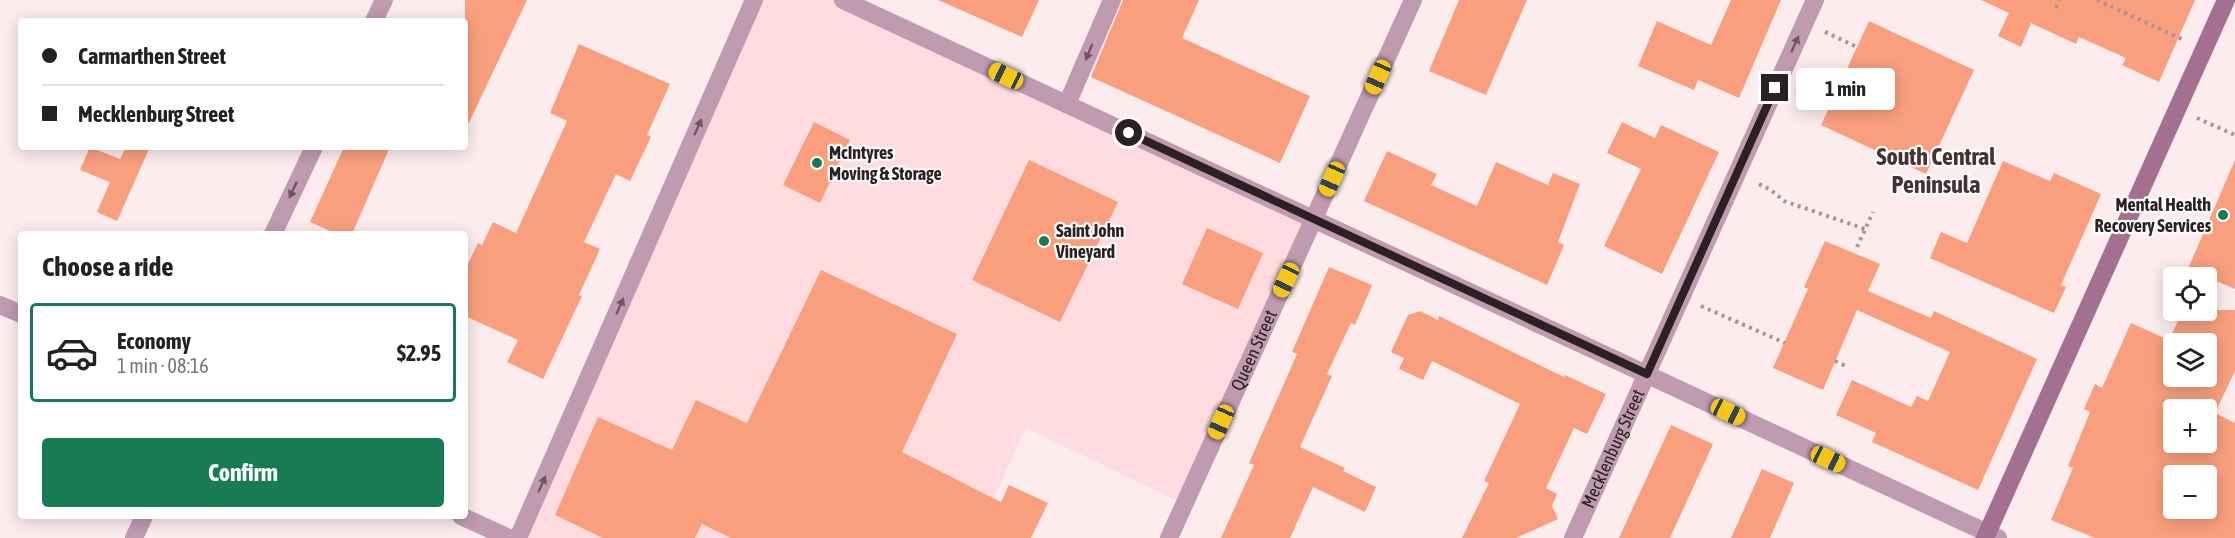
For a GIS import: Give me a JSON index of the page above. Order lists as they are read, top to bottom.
{
  "streets": {
    "street": ["Queen Street", "Mecklenburg Street"]
  },
  "one_way": ["Mecklenburg Street"],
  "districts": ["South Central Peninsula"],
  "places": ["McIntyres Moving & Storage", "Mental Health Recovery Services", "Saint John Vineyard"],
  "page": {
    "banner": ["Carmarthen Street", "Mecklenburg Street"],
    "bubble": "1 min",
    "heading": "Choose a ride",
    "map_buttons": ["+", "−"],
    "list": [
      {
        "name": "Economy",
        "note": "1 min · 08:16",
        "value": "$2.95"
      }
    ],
    "buttons": "Confirm"
  }
}
